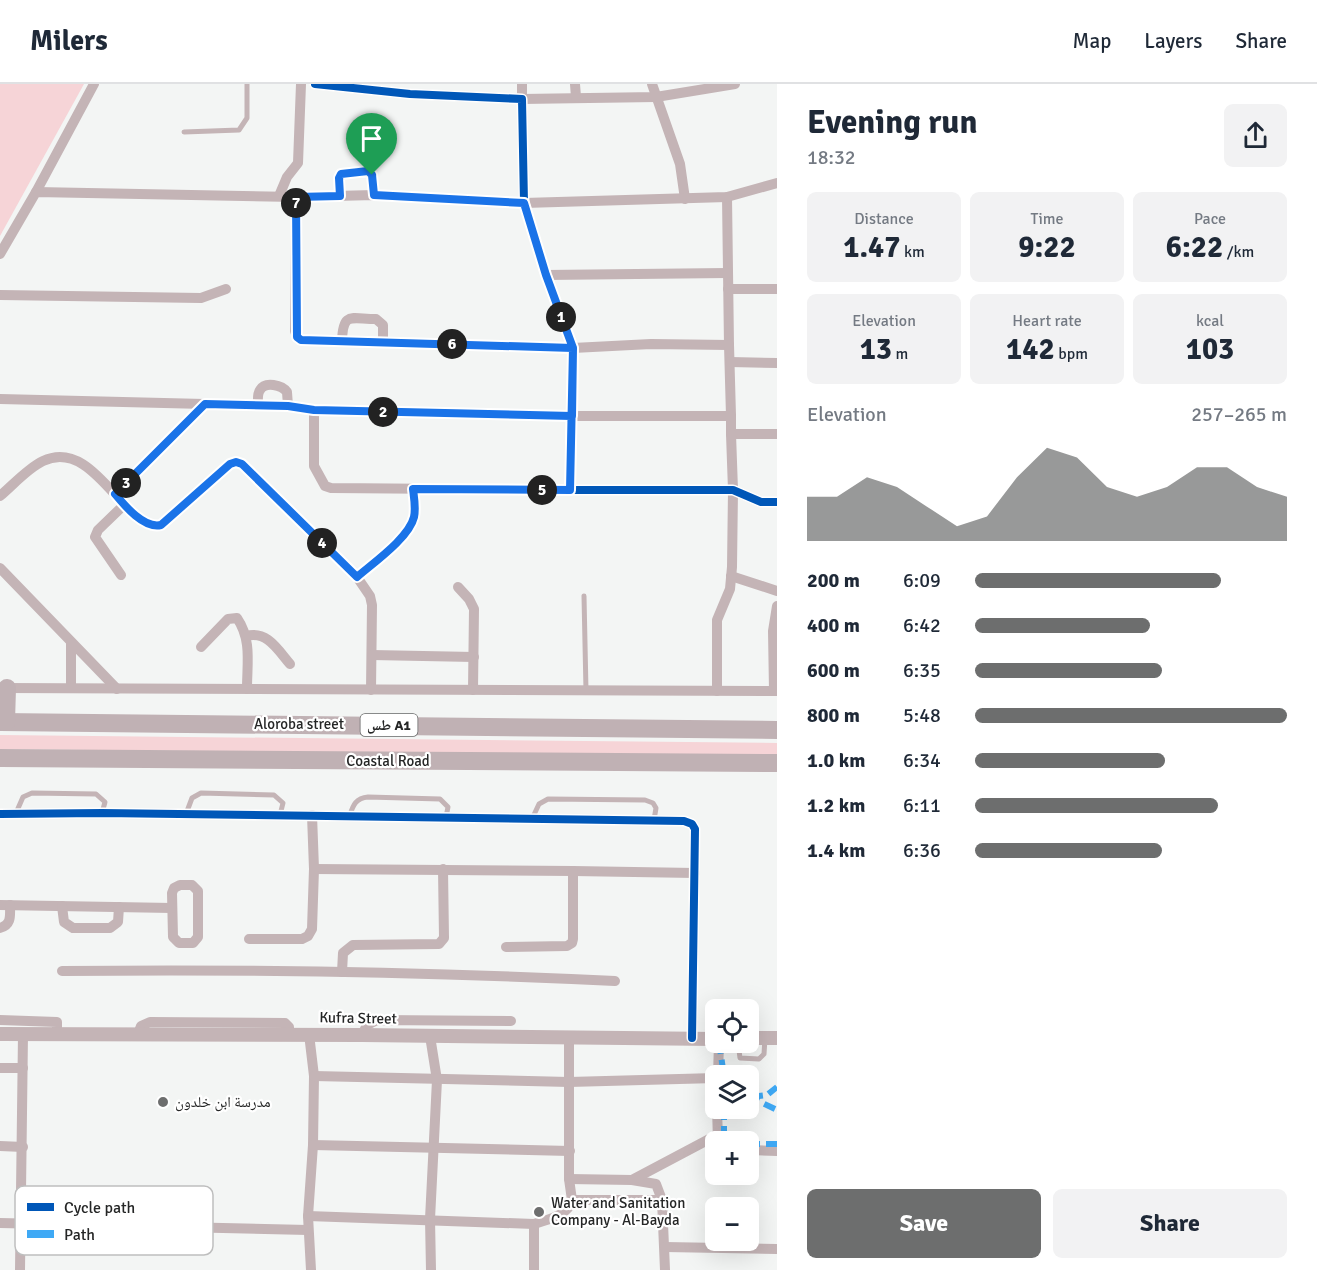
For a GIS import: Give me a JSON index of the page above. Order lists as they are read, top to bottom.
{
  "streets": {
    "highway": ["Aloroba street", "طس A1", "Coastal Road"],
    "street": ["Kufra Street"]
  },
  "places": ["مدرسة ابن خلدون", "Water and Sanitation Company - Al-Bayda"],
  "legend": ["Cycle path", "Path"],
  "page": {
    "header": "Milers",
    "nav": ["Map", "Layers", "Share"],
    "heading": ["Evening run", "18:32"],
    "stats": [
      ["Distance", "1.47 km"],
      ["Time", "9:22"],
      ["Pace", "6:22 /km"],
      ["Elevation", "13 m"],
      ["Heart rate", "142 bpm"],
      ["kcal", "103"]
    ],
    "pins": [
      "7",
      "1",
      "6",
      "2",
      "3",
      "5",
      "4"
    ],
    "chart": ["Elevation", "257–265 m"],
    "list": [
      {
        "name": "200 m",
        "note": "6:09"
      },
      {
        "name": "400 m",
        "note": "6:42"
      },
      {
        "name": "600 m",
        "note": "6:35"
      },
      {
        "name": "800 m",
        "note": "5:48"
      },
      {
        "name": "1.0 km",
        "note": "6:34"
      },
      {
        "name": "1.2 km",
        "note": "6:11"
      },
      {
        "name": "1.4 km",
        "note": "6:36"
      }
    ],
    "map_buttons": ["+", "−"],
    "buttons": ["Save", "Share"]
  }
}
